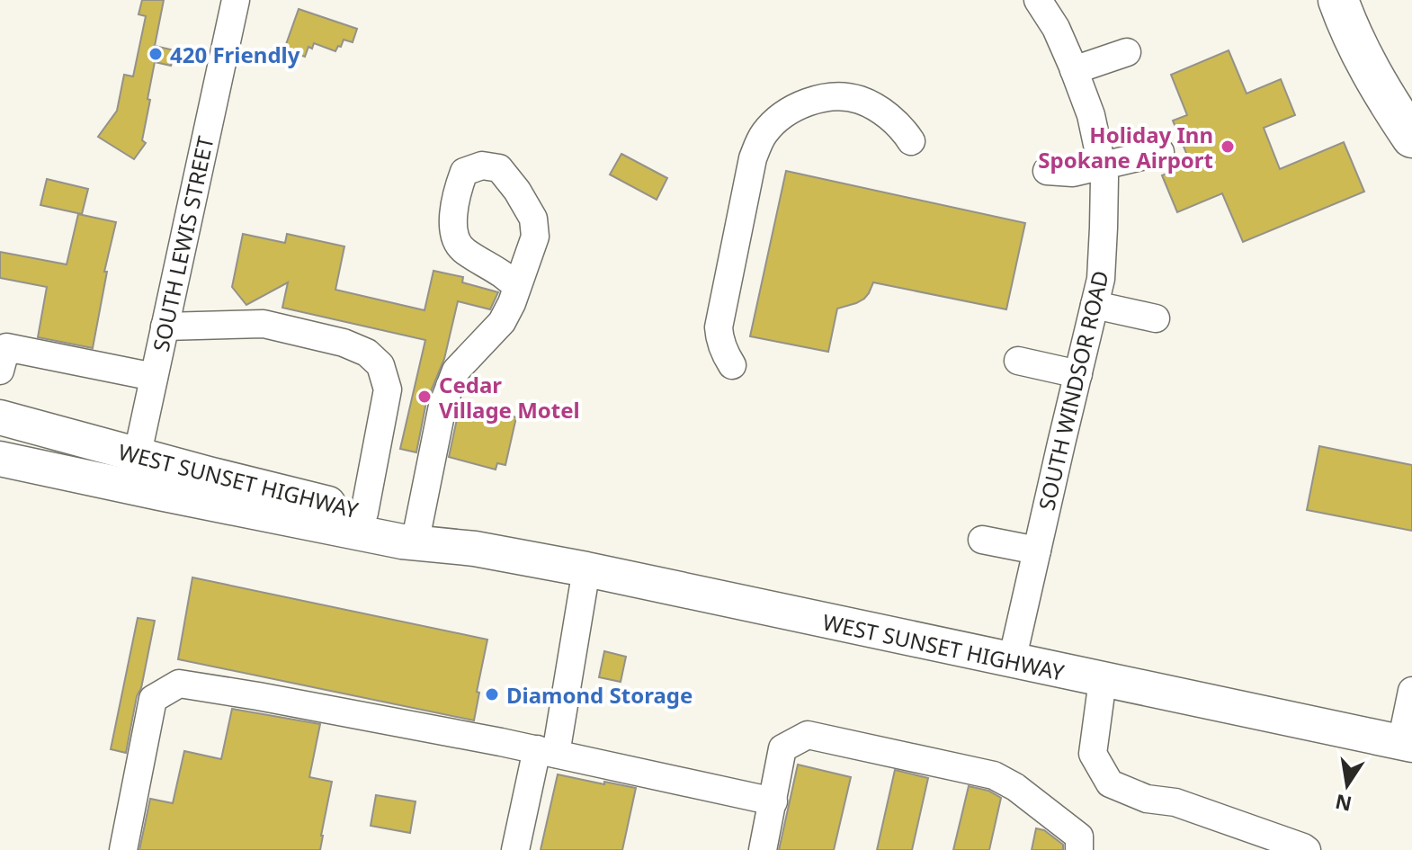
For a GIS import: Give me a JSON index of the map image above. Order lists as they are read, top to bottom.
{
  "streets": {
    "main road": ["WEST SUNSET HIGHWAY"],
    "street": ["SOUTH LEWIS STREET", "SOUTH WINDSOR ROAD"]
  },
  "crossings": [
    ["SOUTH LEWIS STREET", "WEST SUNSET HIGHWAY"],
    ["SOUTH WINDSOR ROAD", "WEST SUNSET HIGHWAY"]
  ],
  "places": [
    "420 Friendly",
    "Holiday Inn Spokane Airport",
    "Cedar Village Motel",
    "Diamond Storage"
  ],
  "north": "bottom"
}
